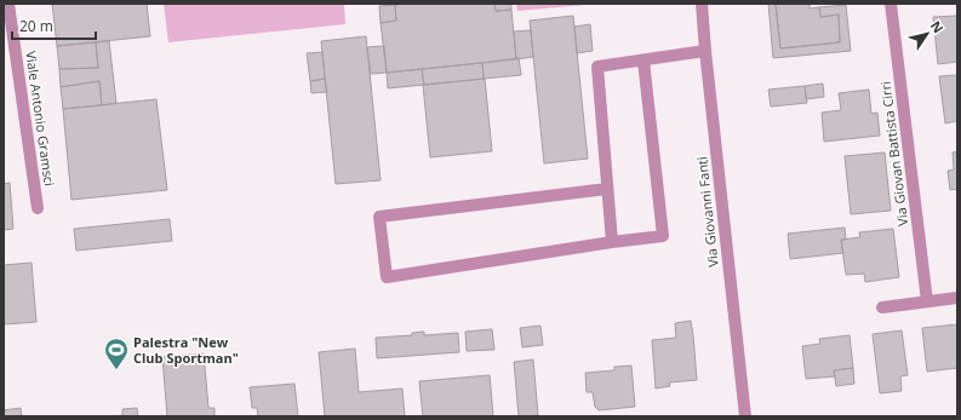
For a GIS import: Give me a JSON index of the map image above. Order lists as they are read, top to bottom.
{
  "streets": {
    "street": ["Viale Antonio Gramsci", "Via Giovan Battista Cirri", "Via Giovanni Fanti"]
  },
  "places": {
    "sports": ["Palestra \"New Club Sportman\""]
  },
  "scale_bar": "20 m",
  "north": "top right"
}
